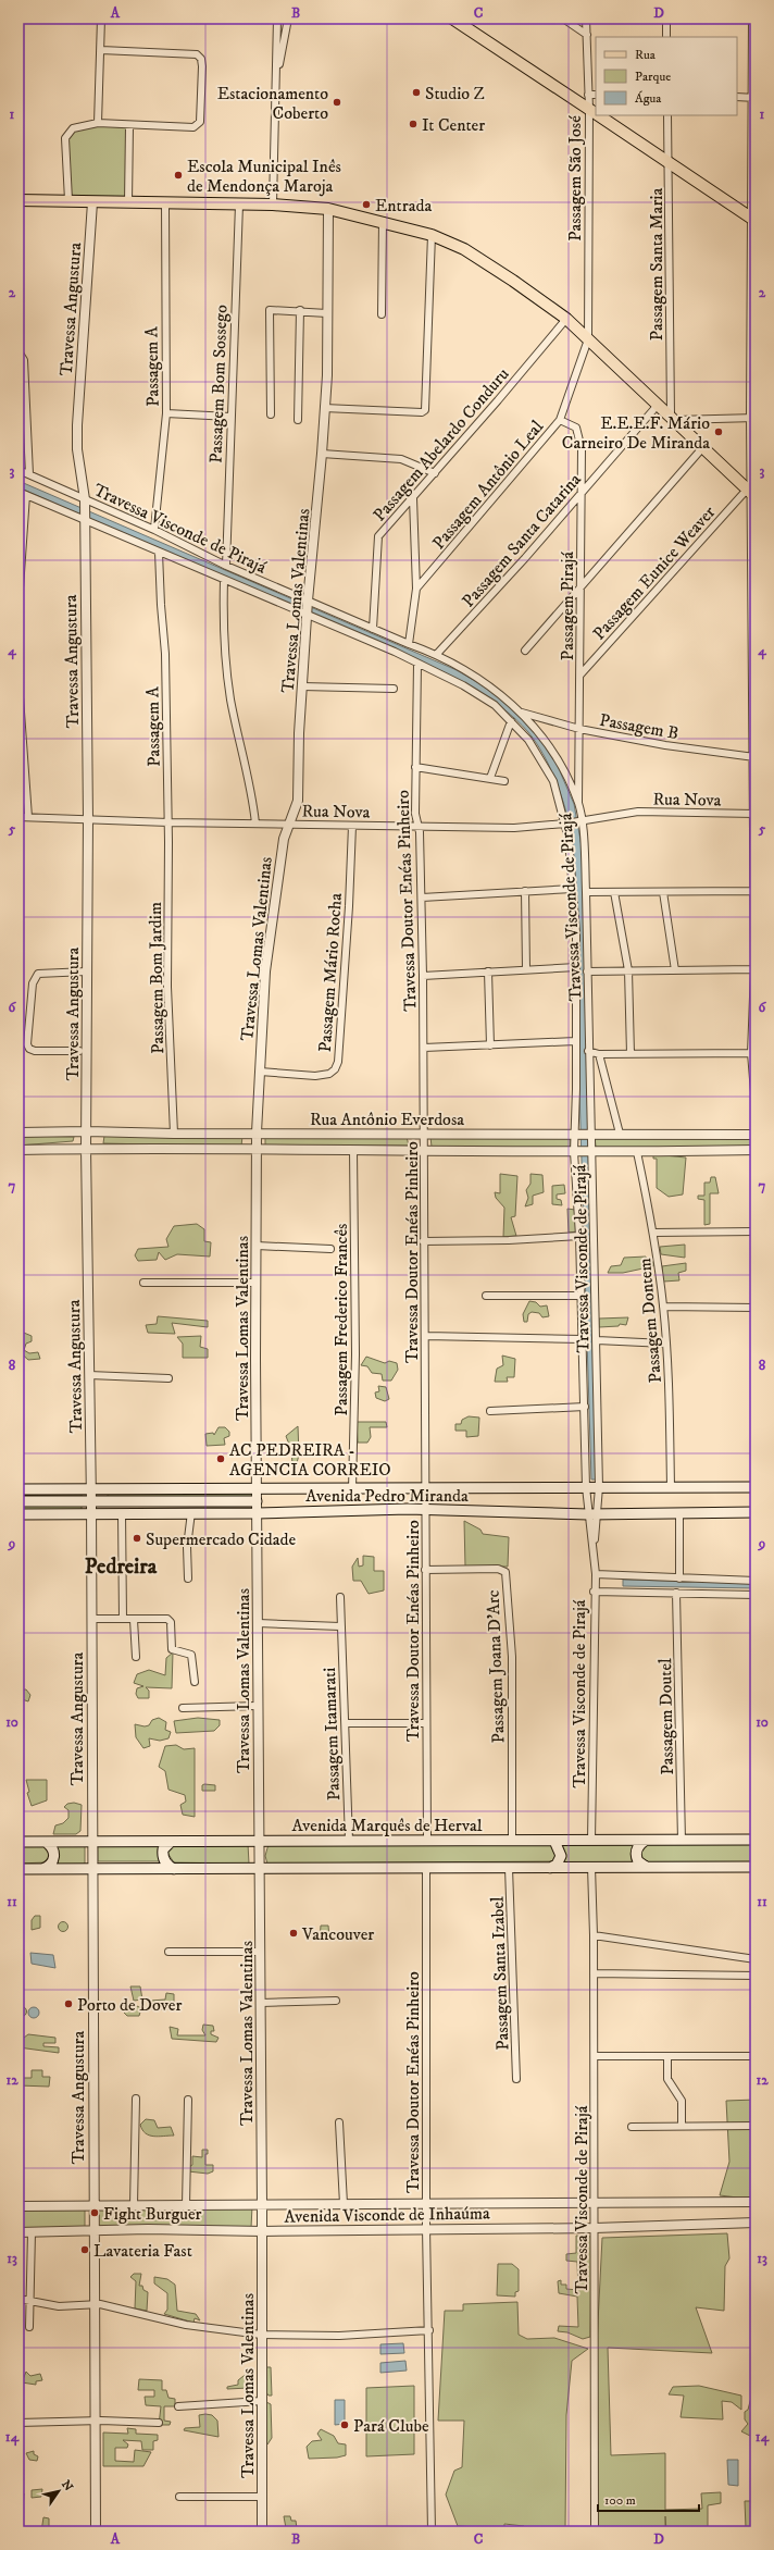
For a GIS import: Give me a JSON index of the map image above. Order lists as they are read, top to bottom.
{
  "streets": {
    "main road": ["Avenida Pedro Miranda", "Avenida Marquês de Herval"],
    "street": [
      "Passagem São José",
      "Passagem Santa Maria",
      "Travessa Angustura",
      "Passagem A",
      "Passagem Bom Sossego",
      "Passagem Abelardo Conduru",
      "Passagem Antônio Leal",
      "Travessa Visconde de Pirajá",
      "Passagem Santa Catarina",
      "Passagem Eunice Weaver",
      "Travessa Lomas Valentinas",
      "Passagem Pirajá",
      "Passagem B",
      "Rua Nova",
      "Travessa Doutor Enéas Pinheiro",
      "Passagem Mário Rocha",
      "Passagem Bom Jardim",
      "Rua Antônio Everdosa",
      "Passagem Frederico Francês",
      "Passagem Dontem",
      "Passagem Joana D'Arc",
      "Passagem Doutel",
      "Passagem Itamarati",
      "Passagem Santa Izabel",
      "Avenida Visconde de Inhaúma"
    ]
  },
  "crossings": [
    ["Passagem São José", "Passagem Antônio Leal"],
    ["Travessa Angustura", "Travessa Visconde de Pirajá"],
    ["Travessa Angustura", "Rua Nova"],
    ["Travessa Angustura", "Rua Antônio Everdosa"],
    ["Travessa Angustura", "Avenida Pedro Miranda"],
    ["Travessa Angustura", "Avenida Marquês de Herval"],
    ["Travessa Angustura", "Avenida Visconde de Inhaúma"],
    ["Passagem A", "Travessa Visconde de Pirajá"],
    ["Passagem A", "Rua Nova"],
    ["Passagem A", "Passagem Bom Jardim"],
    ["Passagem Bom Sossego", "Travessa Visconde de Pirajá"],
    ["Passagem Abelardo Conduru", "Travessa Visconde de Pirajá"],
    ["Passagem Antônio Leal", "Passagem Pirajá"],
    ["Travessa Visconde de Pirajá", "Passagem Santa Catarina"],
    ["Travessa Visconde de Pirajá", "Travessa Lomas Valentinas"],
    ["Travessa Visconde de Pirajá", "Passagem Pirajá"],
    ["Travessa Visconde de Pirajá", "Passagem B"],
    ["Travessa Visconde de Pirajá", "Rua Nova"],
    ["Travessa Visconde de Pirajá", "Travessa Doutor Enéas Pinheiro"],
    ["Travessa Visconde de Pirajá", "Rua Antônio Everdosa"],
    ["Travessa Visconde de Pirajá", "Avenida Pedro Miranda"],
    ["Travessa Visconde de Pirajá", "Avenida Marquês de Herval"],
    ["Travessa Visconde de Pirajá", "Avenida Visconde de Inhaúma"],
    ["Passagem Santa Catarina", "Passagem Pirajá"],
    ["Passagem Eunice Weaver", "Passagem Pirajá"],
    ["Travessa Lomas Valentinas", "Rua Nova"],
    ["Travessa Lomas Valentinas", "Passagem Mário Rocha"],
    ["Travessa Lomas Valentinas", "Rua Antônio Everdosa"],
    ["Travessa Lomas Valentinas", "Avenida Pedro Miranda"],
    ["Travessa Lomas Valentinas", "Avenida Marquês de Herval"],
    ["Travessa Lomas Valentinas", "Avenida Visconde de Inhaúma"],
    ["Passagem Pirajá", "Passagem B"],
    ["Rua Nova", "Travessa Doutor Enéas Pinheiro"],
    ["Rua Nova", "Passagem Mário Rocha"],
    ["Rua Nova", "Passagem Bom Jardim"],
    ["Travessa Doutor Enéas Pinheiro", "Rua Antônio Everdosa"],
    ["Travessa Doutor Enéas Pinheiro", "Avenida Pedro Miranda"],
    ["Travessa Doutor Enéas Pinheiro", "Passagem Joana D'Arc"],
    ["Travessa Doutor Enéas Pinheiro", "Avenida Marquês de Herval"],
    ["Travessa Doutor Enéas Pinheiro", "Avenida Visconde de Inhaúma"],
    ["Passagem Bom Jardim", "Rua Antônio Everdosa"],
    ["Rua Antônio Everdosa", "Passagem Frederico Francês"],
    ["Rua Antônio Everdosa", "Passagem Dontem"],
    ["Passagem Frederico Francês", "Avenida Pedro Miranda"],
    ["Passagem Dontem", "Avenida Pedro Miranda"],
    ["Passagem Joana D'Arc", "Avenida Marquês de Herval"],
    ["Passagem Doutel", "Avenida Marquês de Herval"],
    ["Passagem Itamarati", "Avenida Marquês de Herval"]
  ],
  "districts": ["Pedreira"],
  "places": [
    "Studio Z",
    "Estacionamento Coberto",
    "It Center",
    "Escola Municipal Inês de Mendonça Maroja",
    "Entrada",
    "E.E.E.F. Mário Carneiro De Miranda",
    "AC PEDREIRA - AGENCIA CORREIO",
    "Supermercado Cidade",
    "Vancouver",
    "Porto de Dover",
    "Fight Burguer",
    "Lavateria Fast",
    "Pará Clube"
  ],
  "legend": ["Rua", "Parque", "Água"],
  "scale_bar": "100 m",
  "north": "top right",
  "grid": {
    "columns": [
      "A",
      "B",
      "C",
      "D"
    ],
    "rows": [
      "1",
      "2",
      "3",
      "4",
      "5",
      "6",
      "7",
      "8",
      "9",
      "10",
      "11",
      "12",
      "13",
      "14"
    ]
  }
}
